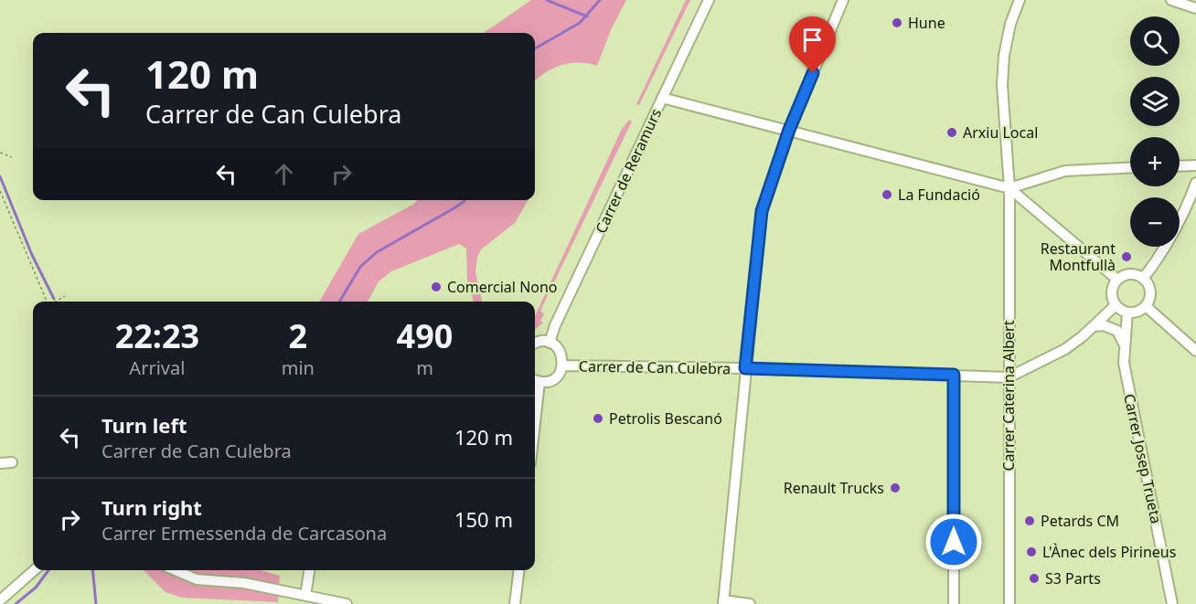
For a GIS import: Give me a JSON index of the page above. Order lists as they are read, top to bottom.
{
  "streets": {
    "street": [
      "Carrer de Reramurs",
      "Carrer de Can Culebra",
      "Carrer Caterina Albert",
      "Carrer Josep Trueta"
    ]
  },
  "crossings": [
    ["Carrer de Can Culebra", "Carrer Caterina Albert"]
  ],
  "places": [
    "Hune",
    "Arxiu Local",
    "La Fundació",
    "Restaurant Montfullà",
    "Comercial Nono",
    "Petrolis Bescanó",
    "Renault Trucks",
    "Petards CM",
    "L'Ànec dels Pirineus",
    "S3 Parts"
  ],
  "page": {
    "map_buttons": ["+", "−"],
    "turn": ["120 m", "Carrer de Can Culebra"],
    "eta": [
      "22:23",
      "Arrival",
      "2",
      "min",
      "490",
      "m"
    ],
    "list": [
      {
        "name": "Turn left",
        "note": "Carrer de Can Culebra",
        "value": "120 m"
      },
      {
        "name": "Turn right",
        "note": "Carrer Ermessenda de Carcasona",
        "value": "150 m"
      }
    ]
  }
}
